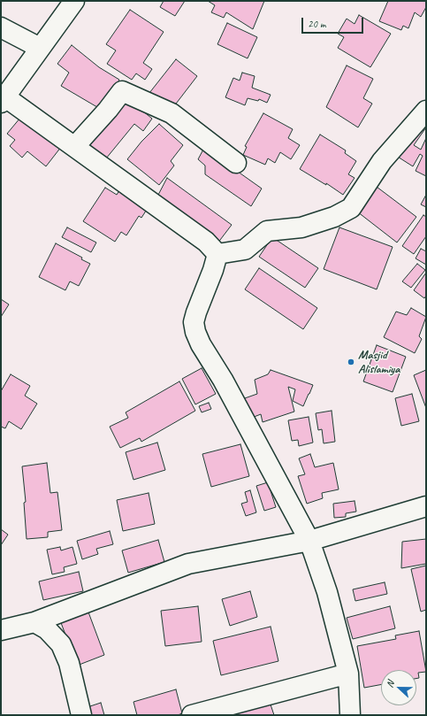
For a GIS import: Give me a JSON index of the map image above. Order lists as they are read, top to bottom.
{
  "places": ["Masjid Alislamiya"],
  "scale_bar": "20 m",
  "north": "left"
}
